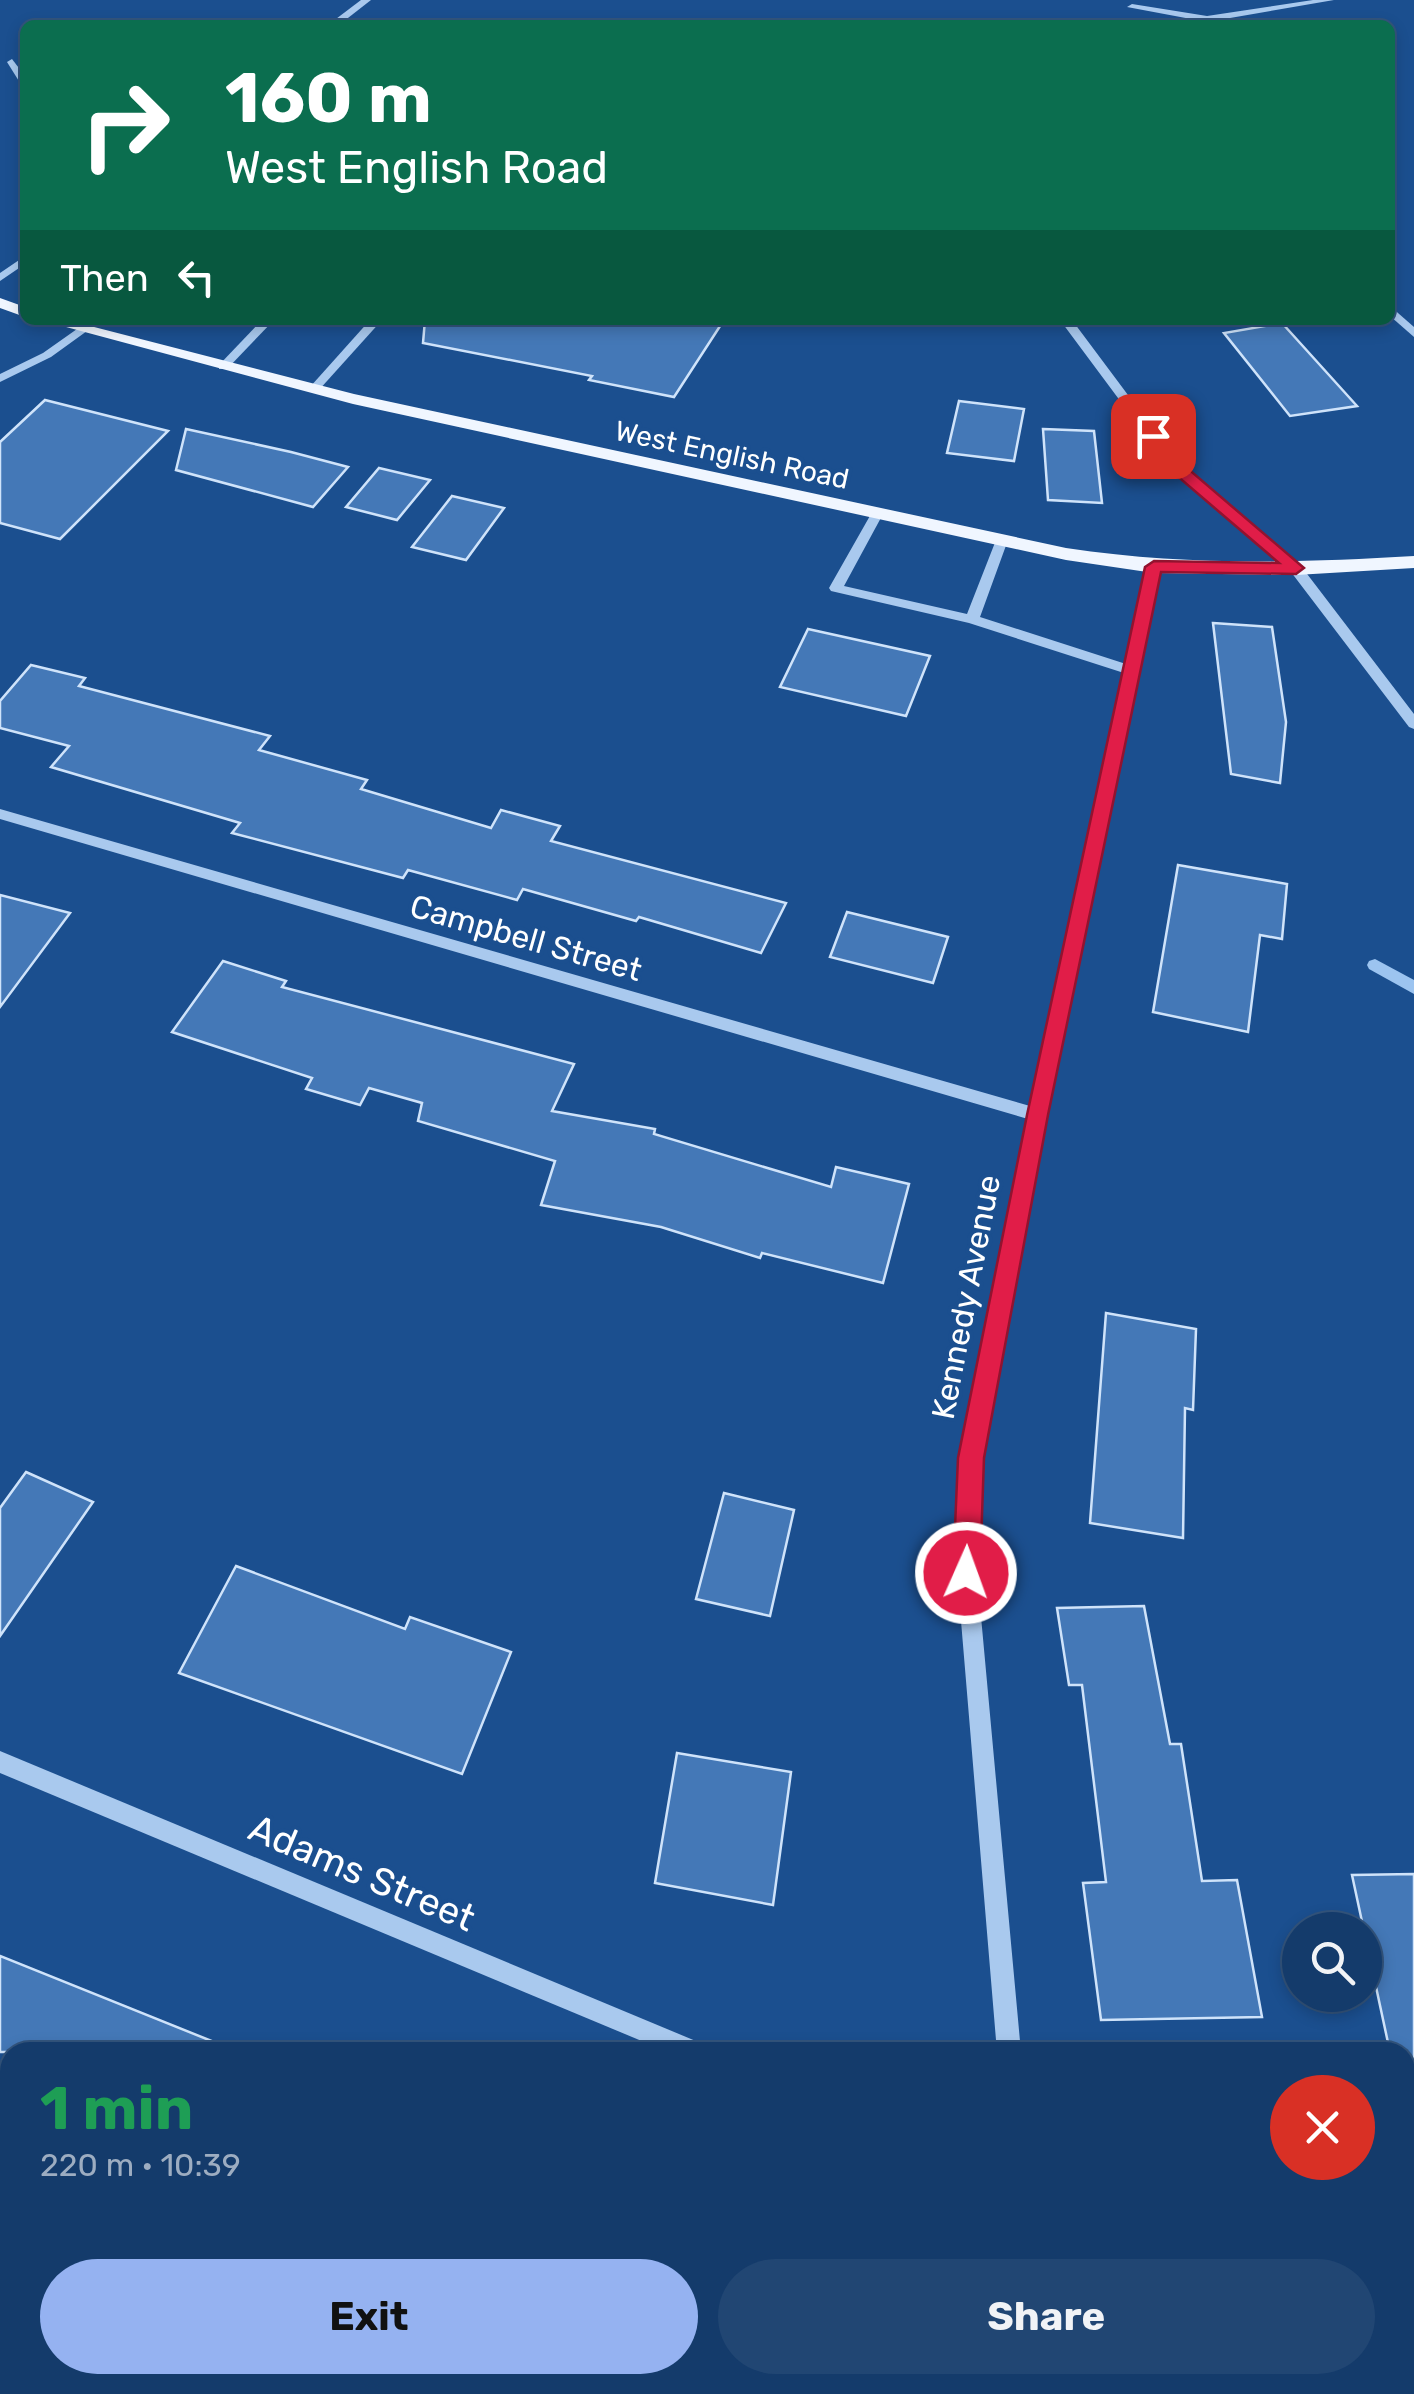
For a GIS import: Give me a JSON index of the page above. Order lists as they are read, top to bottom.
{
  "streets": {
    "main road": ["West English Road"],
    "street": ["Campbell Street", "Kennedy Avenue", "Adams Street"]
  },
  "crossings": [
    ["West English Road", "Kennedy Avenue"],
    ["Campbell Street", "Kennedy Avenue"]
  ],
  "page": {
    "turn": ["160 m", "West English Road"],
    "then": "Then",
    "heading": ["1 min", "220 m · 10:39"],
    "buttons": ["Exit", "Share"]
  }
}
